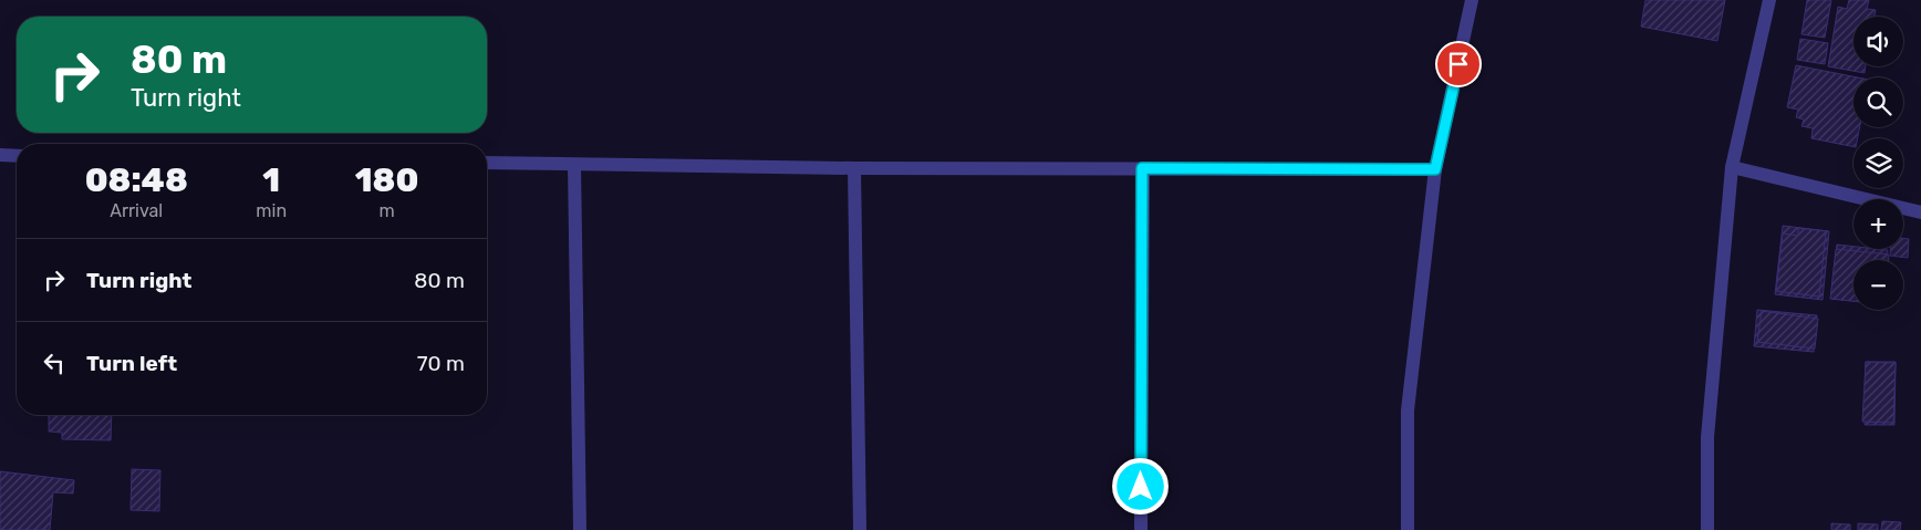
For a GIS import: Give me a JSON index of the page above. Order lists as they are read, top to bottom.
{
  "page": {
    "map_buttons": ["+", "−"],
    "turn": ["80 m", "Turn right"],
    "eta": [
      "08:48",
      "Arrival",
      "1",
      "min",
      "180",
      "m"
    ],
    "list": [
      {
        "name": "Turn right",
        "value": "80 m"
      },
      {
        "name": "Turn left",
        "value": "70 m"
      }
    ]
  }
}
